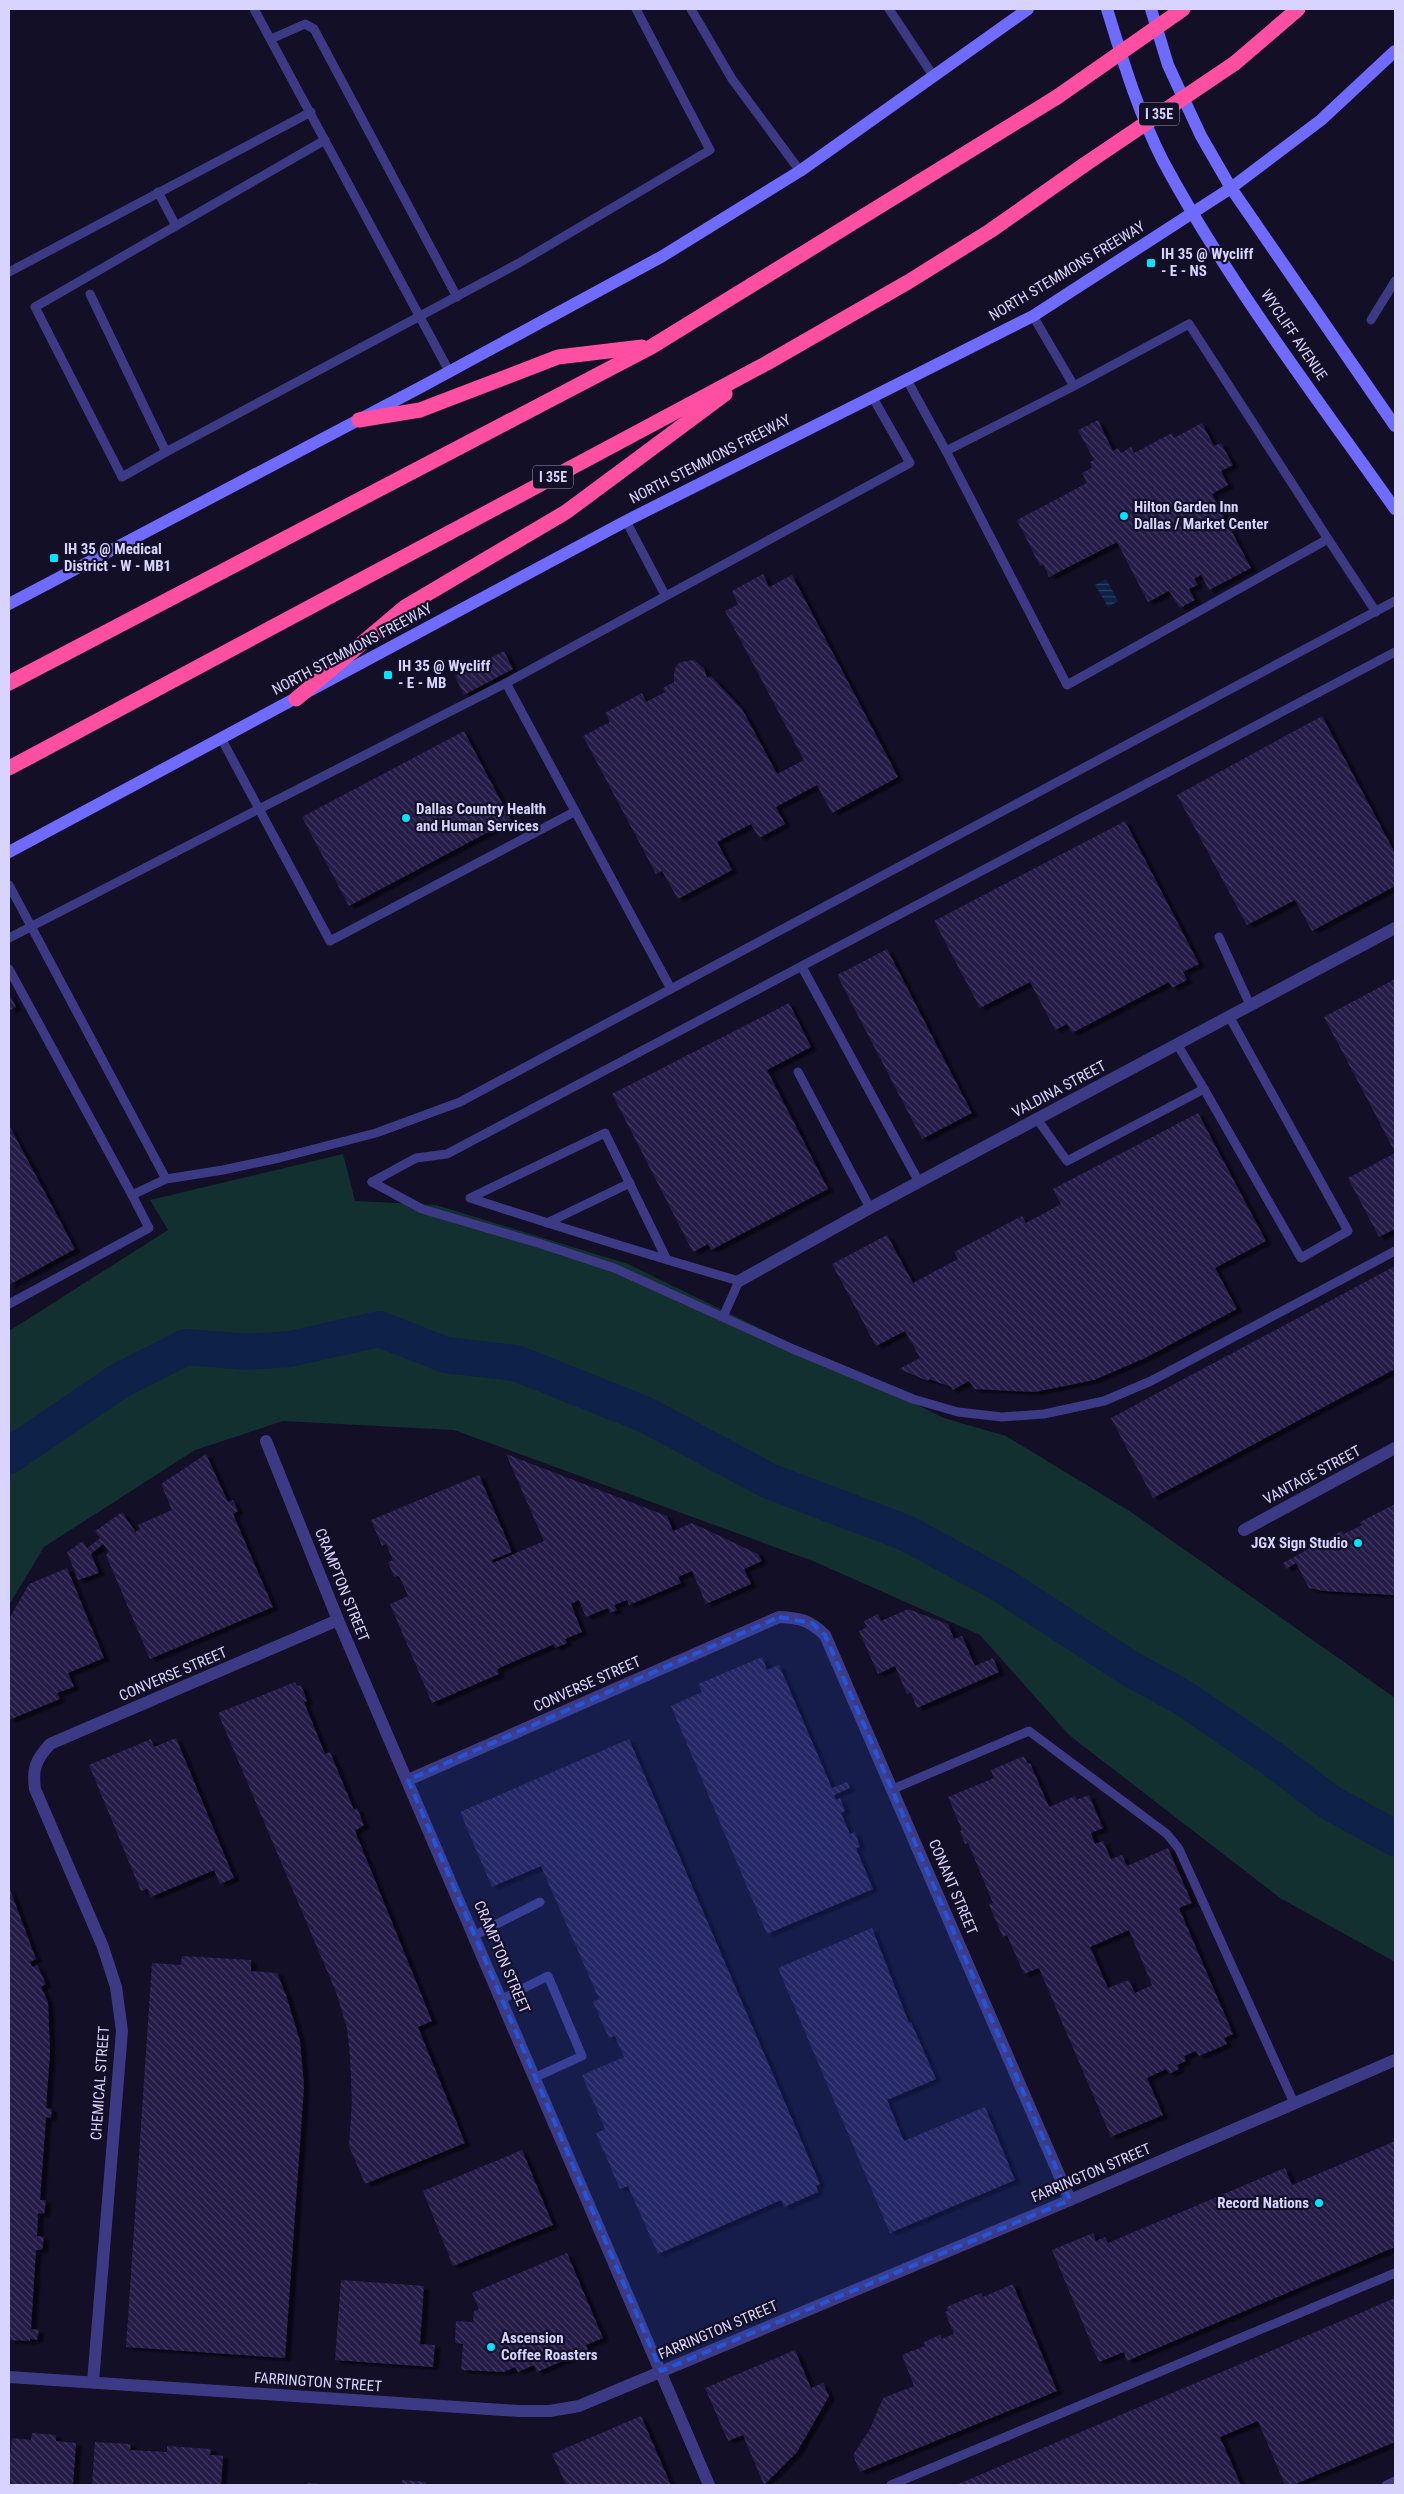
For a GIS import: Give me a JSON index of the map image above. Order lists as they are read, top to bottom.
{
  "streets": {
    "highway": ["I 35E"],
    "main road": ["NORTH STEMMONS FREEWAY", "WYCLIFF AVENUE"],
    "street": [
      "VALDINA STREET",
      "VANTAGE STREET",
      "CRAMPTON STREET",
      "CONVERSE STREET",
      "CONANT STREET",
      "CHEMICAL STREET",
      "FARRINGTON STREET"
    ]
  },
  "crossings": [
    ["NORTH STEMMONS FREEWAY", "WYCLIFF AVENUE"],
    ["CRAMPTON STREET", "CONVERSE STREET"],
    ["CRAMPTON STREET", "FARRINGTON STREET"],
    ["CONVERSE STREET", "CONANT STREET"],
    ["CONVERSE STREET", "CHEMICAL STREET"],
    ["CONANT STREET", "FARRINGTON STREET"],
    ["CHEMICAL STREET", "FARRINGTON STREET"]
  ],
  "places": {
    "transit": ["IH 35 @ Wycliff - E - NS", "IH 35 @ Medical District - W - MB1", "IH 35 @ Wycliff - E - MB"],
    "other": [
      "Hilton Garden Inn Dallas / Market Center",
      "Dallas Country Health and Human Services",
      "JGX Sign Studio",
      "Record Nations",
      "Ascension Coffee Roasters"
    ]
  }
}
